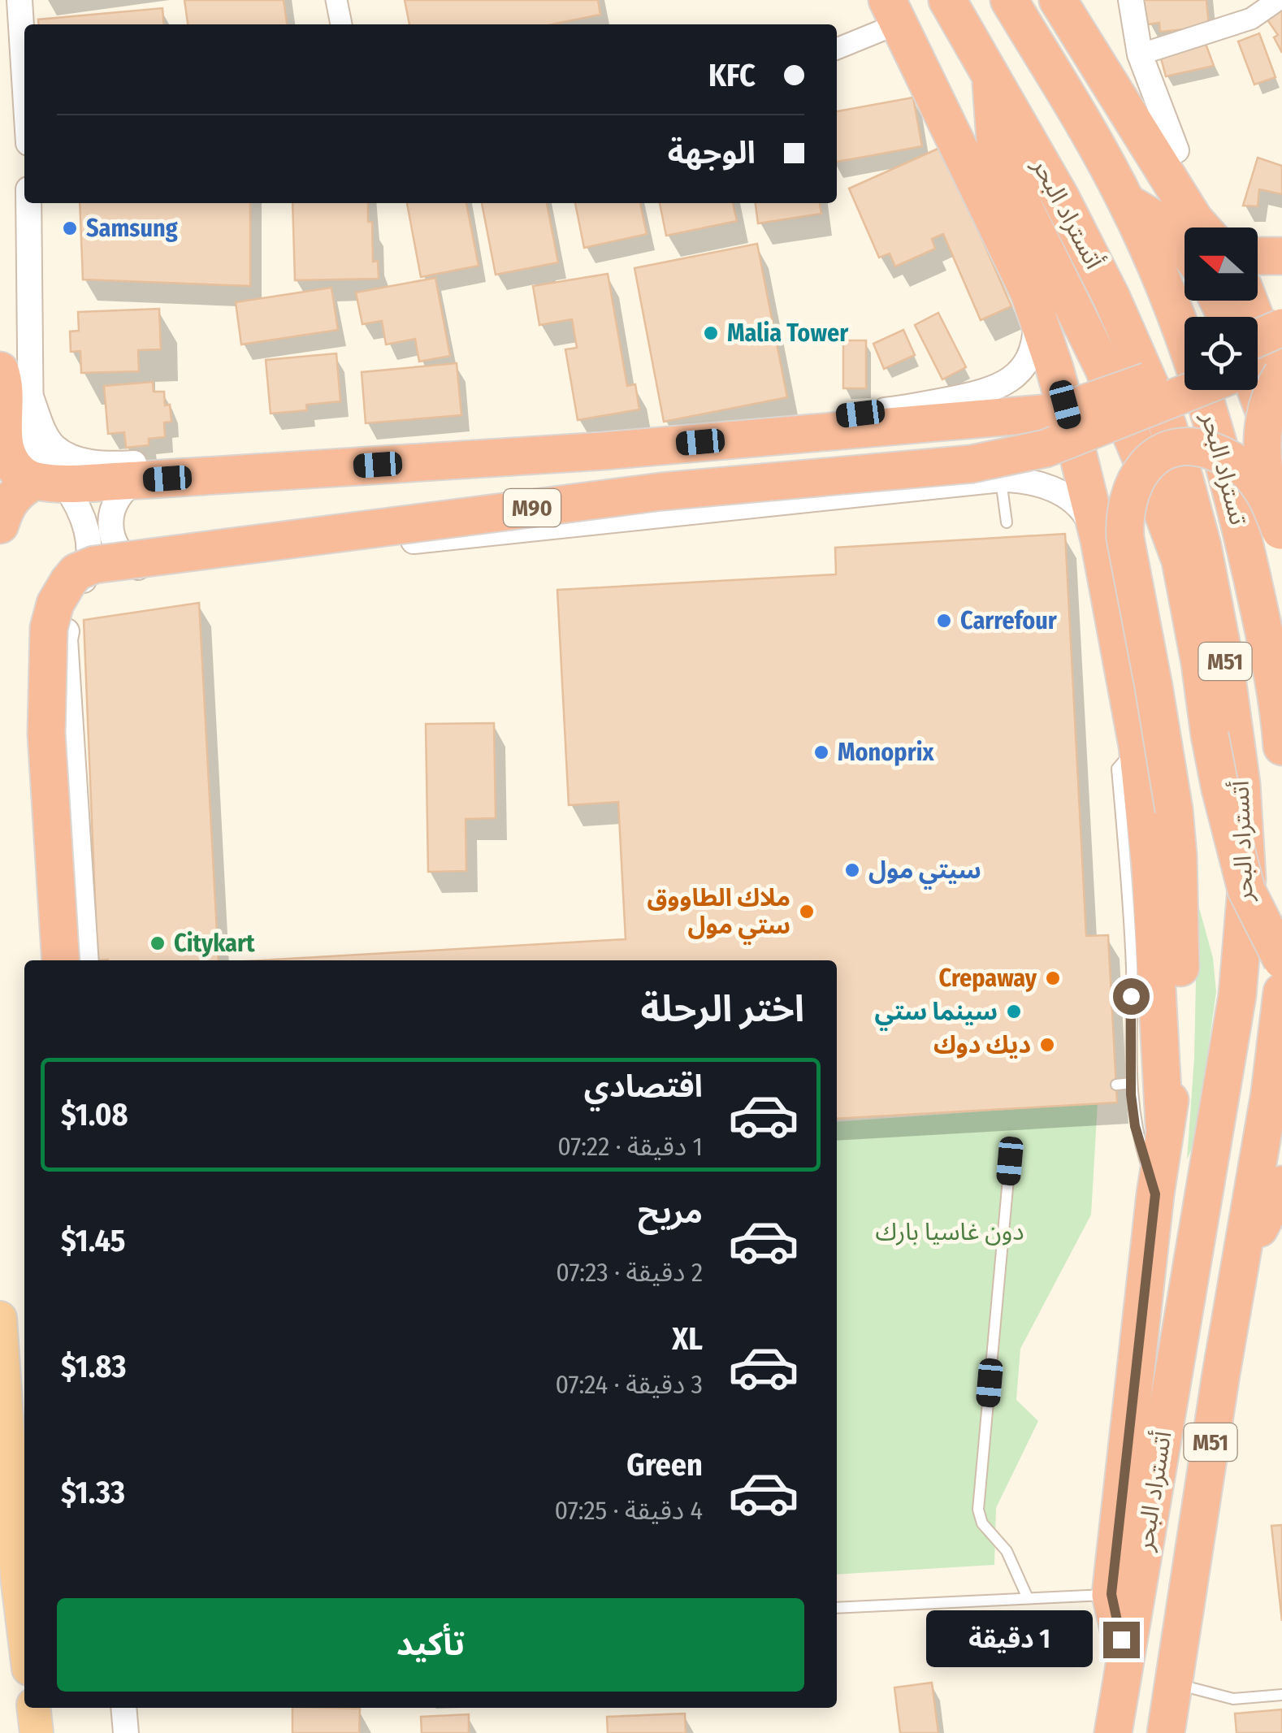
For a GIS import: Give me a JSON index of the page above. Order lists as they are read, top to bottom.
{
  "streets": {
    "highway": [
      "أتستراد البحر",
      "تستراد البحر",
      "M90",
      "M51"
    ]
  },
  "crossings": [
    ["أتستراد البحر", "M51"],
    ["تستراد البحر", "M51"]
  ],
  "parks": ["دون غاسيا بارك"],
  "places": [
    "Samsung",
    "Malia Tower",
    "Carrefour",
    "Monoprix",
    "سيتي مول",
    "ملاك الطاووق ستي مول",
    "Citykart",
    "Crepaway",
    "سينما ستي",
    "ديك دوك"
  ],
  "north": "left",
  "page": {
    "banner": ["KFC", "الوجهة"],
    "heading": "اختر الرحلة",
    "list": [
      {
        "name": "اقتصادي",
        "note": "1 دقيقة · 07:22",
        "value": "$1.08"
      },
      {
        "name": "مريح",
        "note": "2 دقيقة · 07:23",
        "value": "$1.45"
      },
      {
        "name": "XL",
        "note": "3 دقيقة · 07:24",
        "value": "$1.83"
      },
      {
        "name": "Green",
        "note": "4 دقيقة · 07:25",
        "value": "$1.33"
      }
    ],
    "buttons": "تأكيد",
    "bubble": "1 دقيقة"
  }
}
